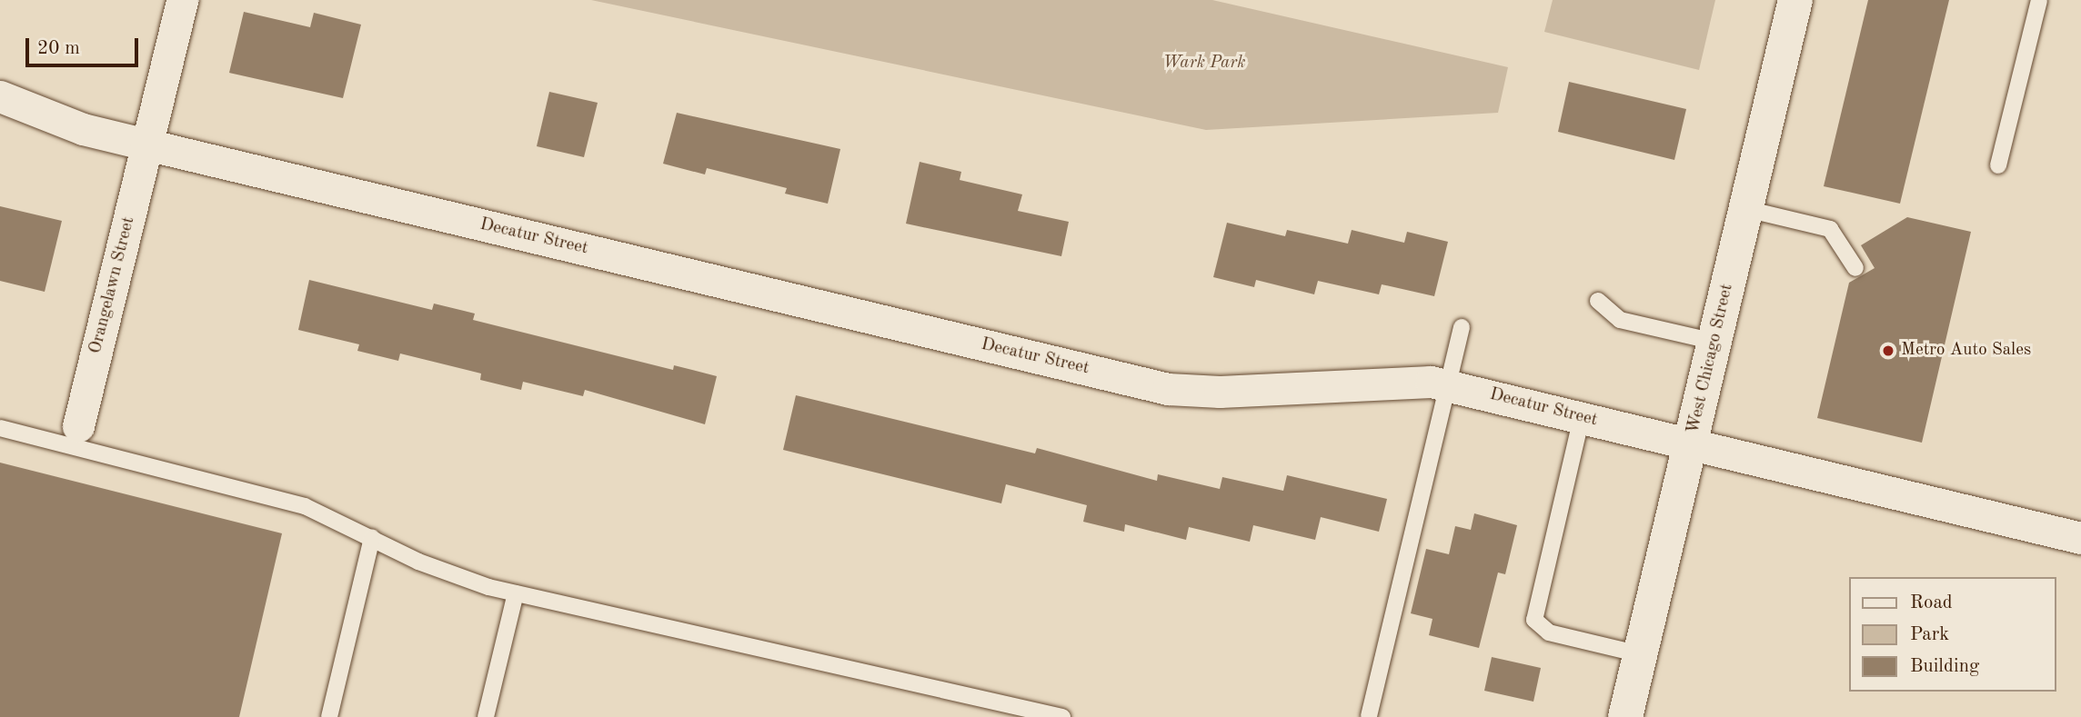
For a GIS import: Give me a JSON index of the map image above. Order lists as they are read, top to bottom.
{
  "streets": {
    "street": ["Decatur Street", "Orangelawn Street", "West Chicago Street"]
  },
  "crossings": [
    ["Decatur Street", "Orangelawn Street"],
    ["Decatur Street", "West Chicago Street"]
  ],
  "parks": ["Wark Park"],
  "places": ["Metro Auto Sales"],
  "legend": ["Road", "Park", "Building"],
  "scale_bar": "20 m"
}
